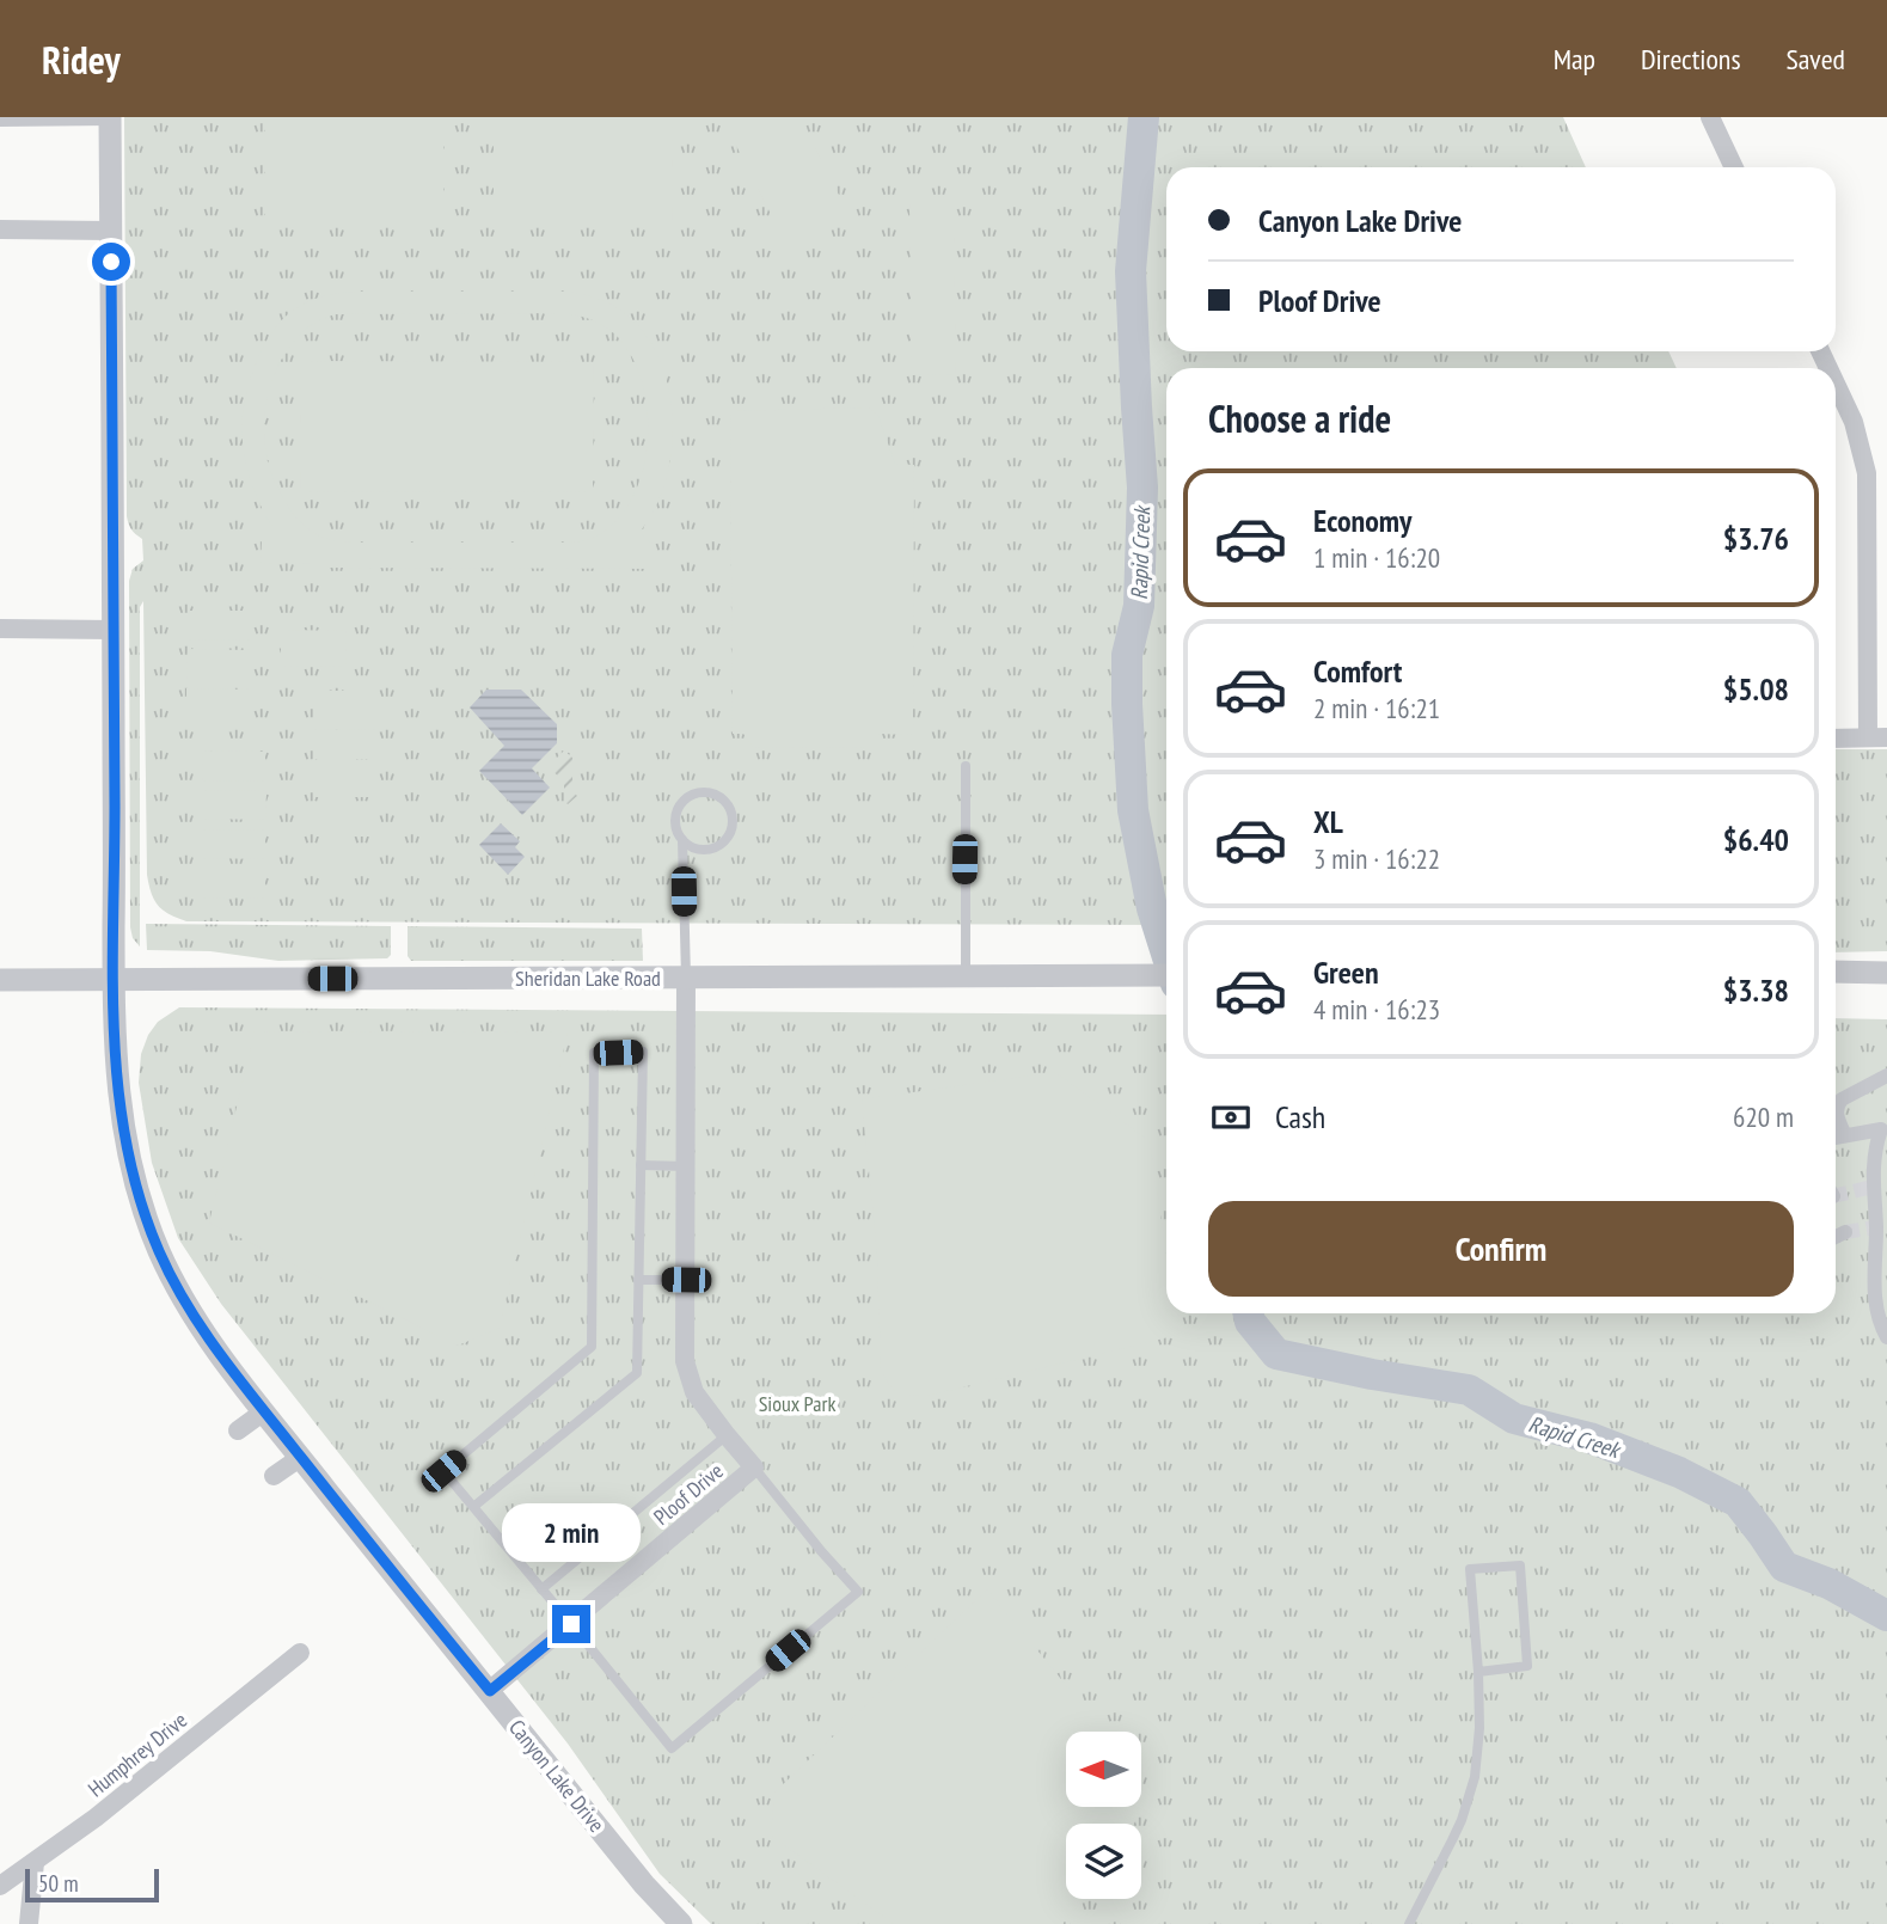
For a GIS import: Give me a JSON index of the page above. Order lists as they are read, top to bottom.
{
  "streets": {
    "street": [
      "Sheridan Lake Road",
      "Ploof Drive",
      "Humphrey Drive",
      "Canyon Lake Drive"
    ]
  },
  "crossings": [
    ["Sheridan Lake Road", "Ploof Drive"],
    ["Sheridan Lake Road", "Canyon Lake Drive"],
    ["Ploof Drive", "Canyon Lake Drive"]
  ],
  "water": ["Rapid Creek"],
  "parks": ["Sioux Park"],
  "scale_bar": "50 m",
  "north": "left",
  "page": {
    "header": "Ridey",
    "nav": ["Map", "Directions", "Saved"],
    "banner": ["Canyon Lake Drive", "Ploof Drive"],
    "heading": "Choose a ride",
    "list": [
      {
        "name": "Economy",
        "note": "1 min · 16:20",
        "value": "$3.76"
      },
      {
        "name": "Comfort",
        "note": "2 min · 16:21",
        "value": "$5.08"
      },
      {
        "name": "XL",
        "note": "3 min · 16:22",
        "value": "$6.40"
      },
      {
        "name": "Green",
        "note": "4 min · 16:23",
        "value": "$3.38"
      }
    ],
    "pay": ["Cash", "620 m"],
    "buttons": "Confirm",
    "bubble": "2 min",
    "scale": "50 m"
  }
}
